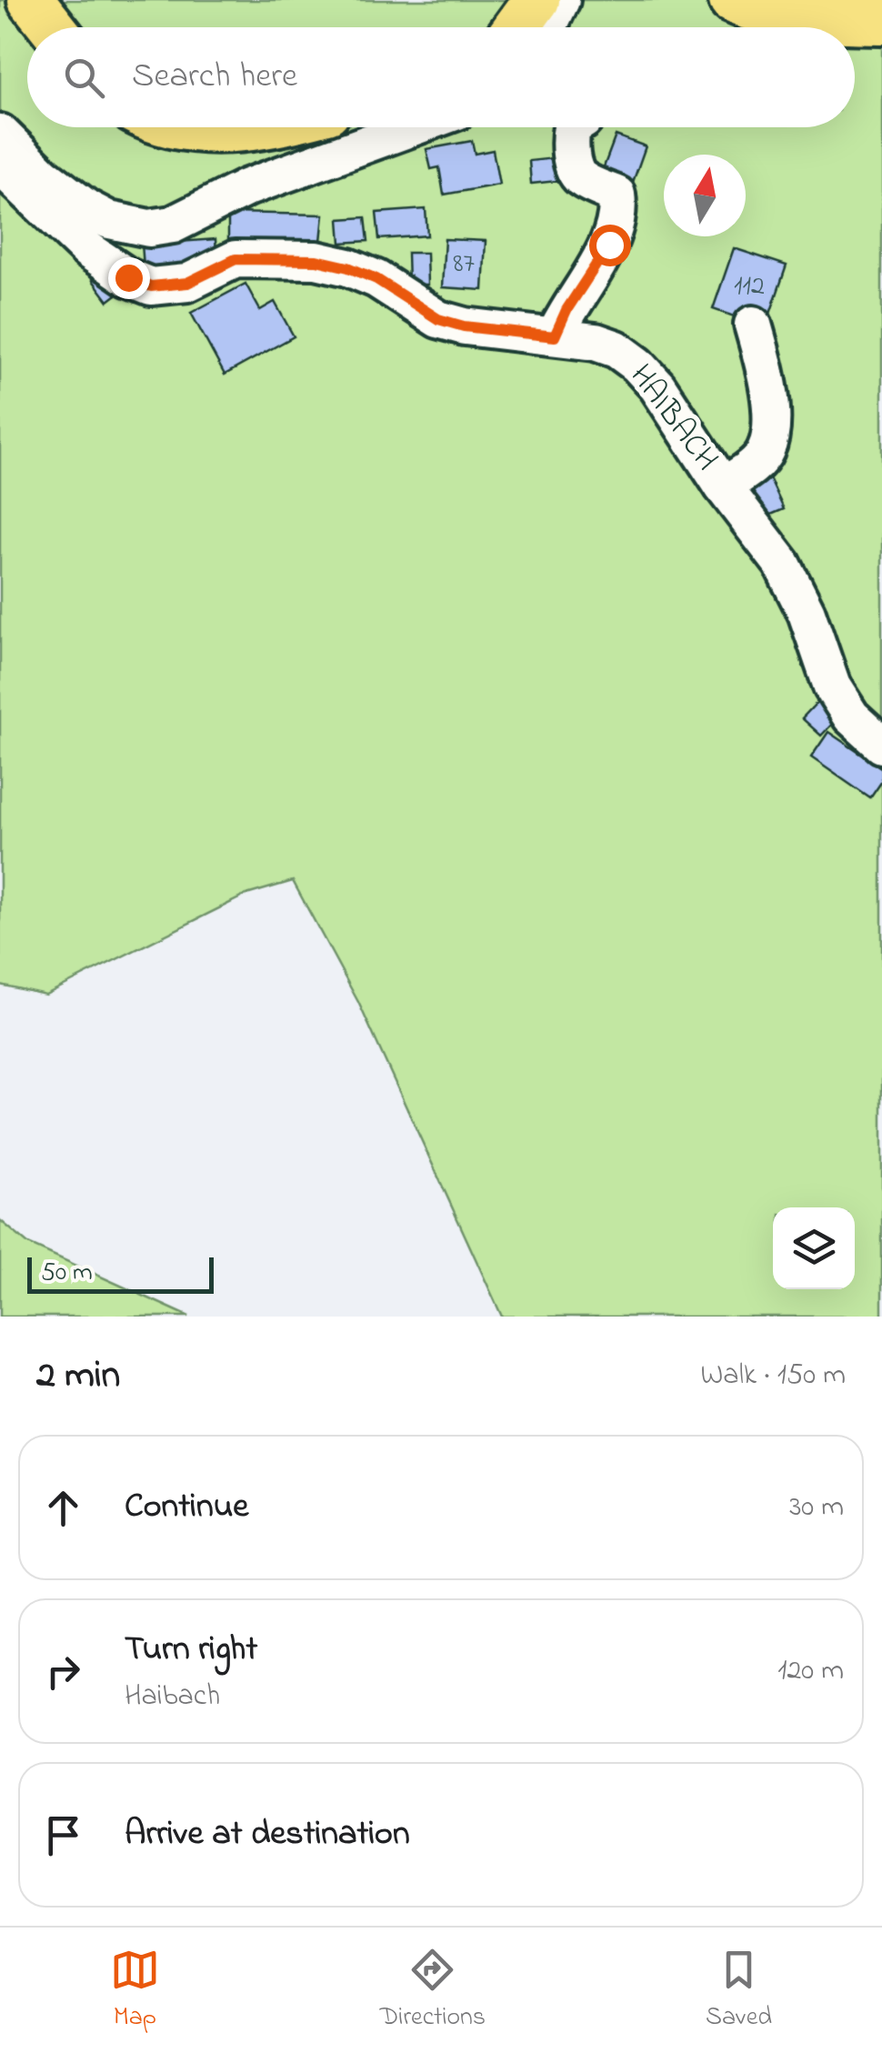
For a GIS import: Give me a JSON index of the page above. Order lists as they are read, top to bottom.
{
  "streets": {
    "street": ["HAIBACH"]
  },
  "house_numbers": ["87", "112"],
  "scale_bar": "50 m",
  "north": "top",
  "page": {
    "search": "Search here",
    "scale": "50 m",
    "heading": ["2 min", "Walk · 150 m"],
    "list": [
      ["Continue", "30 m"],
      ["Turn right", "Haibach", "120 m"],
      "Arrive at destination"
    ],
    "nav": ["Map", "Directions", "Saved"]
  }
}
